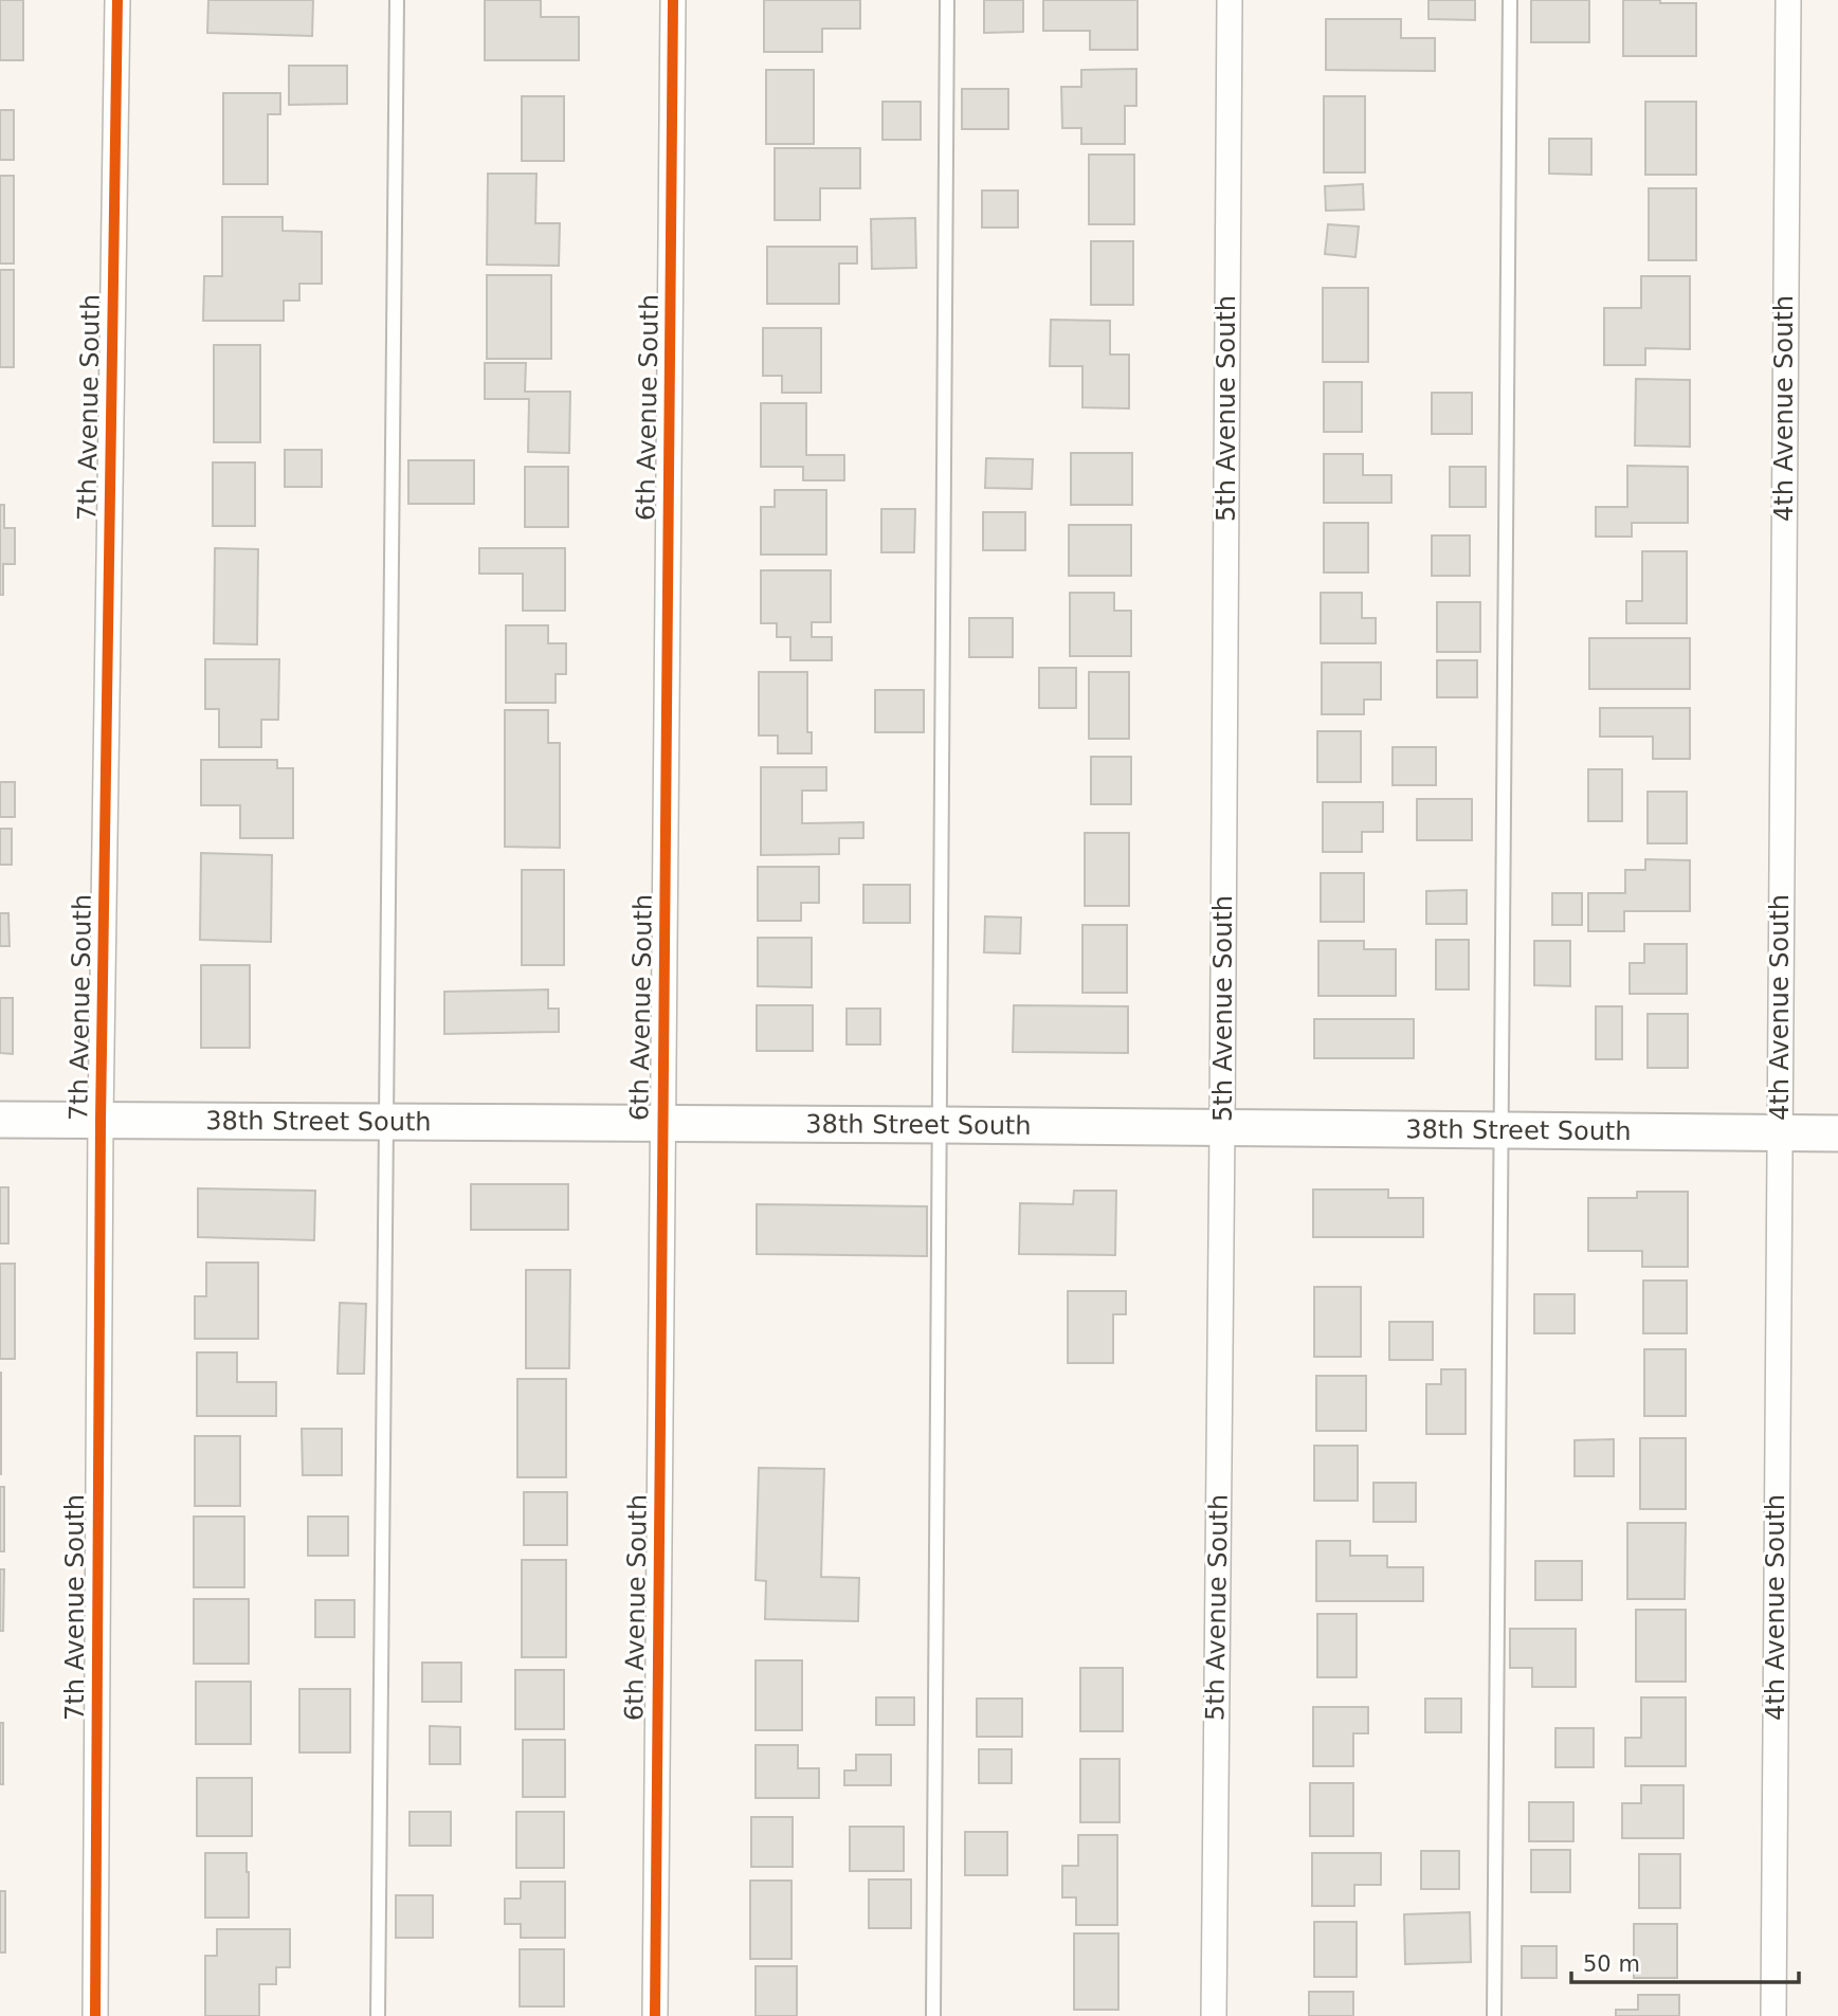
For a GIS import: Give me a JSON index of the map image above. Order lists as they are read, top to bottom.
{
  "streets": {
    "main road": ["38th Street South"],
    "street": [
      "7th Avenue South",
      "6th Avenue South",
      "5th Avenue South",
      "4th Avenue South"
    ]
  },
  "crossings": [
    ["7th Avenue South", "38th Street South"],
    ["6th Avenue South", "38th Street South"],
    ["5th Avenue South", "38th Street South"],
    ["4th Avenue South", "38th Street South"]
  ],
  "scale_bar": "50 m"
}
